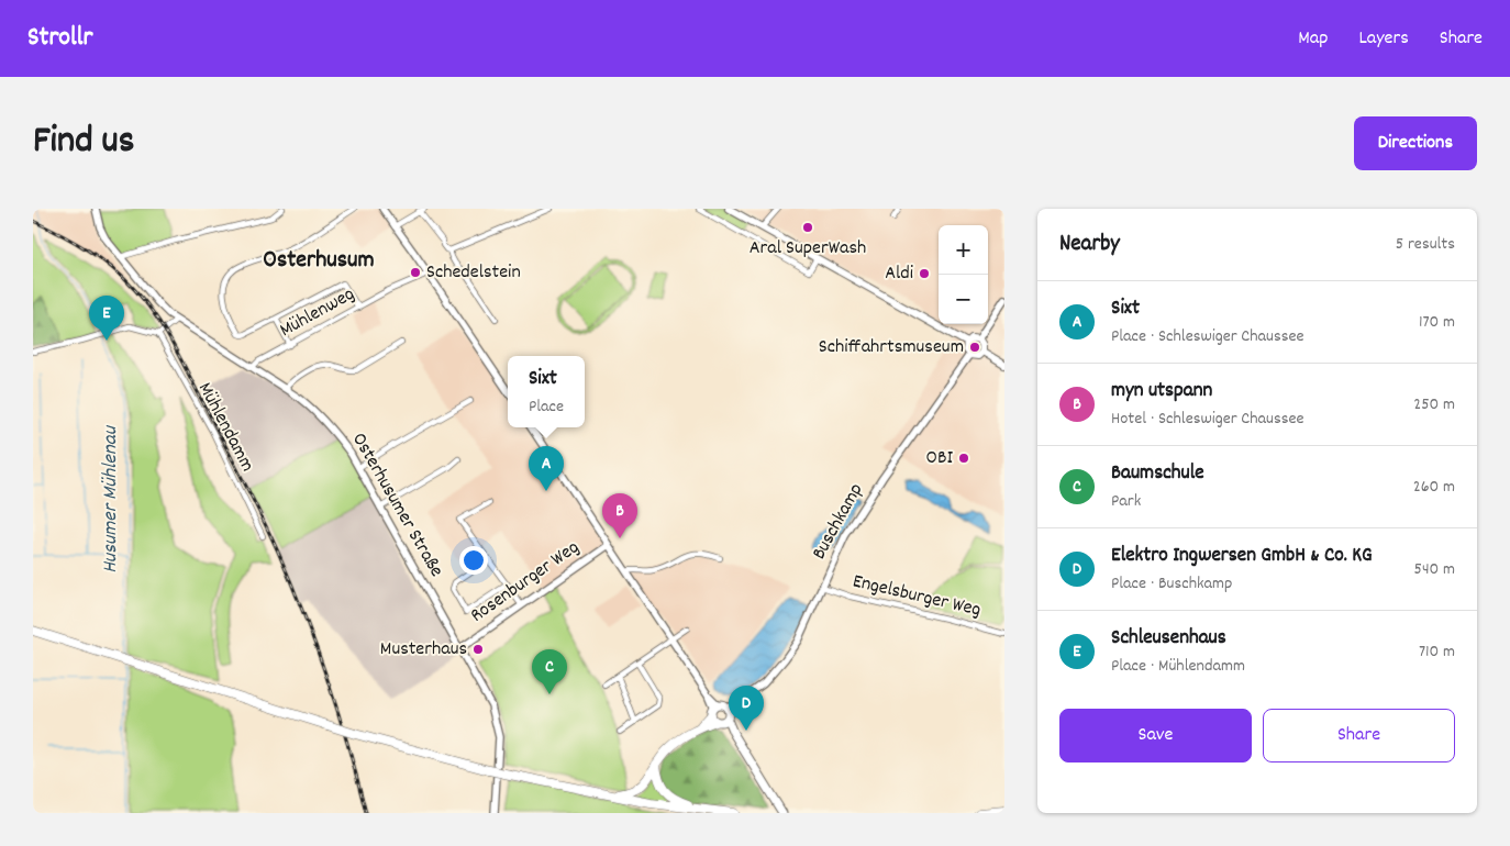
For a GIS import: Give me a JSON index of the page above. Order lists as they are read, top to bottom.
{
  "streets": {
    "street": [
      "Mühlenweg",
      "Mühlendamm",
      "Osterhusumer Straße",
      "Buschkamp",
      "Rosenburger Weg",
      "Engelsburger Weg"
    ]
  },
  "crossings": [
    ["Mühlenweg", "Osterhusumer Straße"],
    ["Osterhusumer Straße", "Rosenburger Weg"],
    ["Buschkamp", "Engelsburger Weg"]
  ],
  "districts": ["Osterhusum"],
  "water": ["Husumer Mühlenau"],
  "places": [
    "Aral SuperWash",
    "Schedelstein",
    "Aldi",
    "Schiffahrtsmuseum",
    "OBI",
    "Musterhaus"
  ],
  "page": {
    "header": "Strollr",
    "nav": ["Map", "Layers", "Share"],
    "title": "Find us",
    "buttons": [
      "Directions",
      ["Save", "Share"]
    ],
    "heading": ["Nearby", "5 results"],
    "map_buttons": ["+", "−"],
    "list": [
      {
        "mark": "A",
        "name": "Sixt",
        "note": "Place · Schleswiger Chaussee",
        "value": "170 m"
      },
      {
        "mark": "B",
        "name": "myn utspann",
        "note": "Hotel · Schleswiger Chaussee",
        "value": "250 m"
      },
      {
        "mark": "C",
        "name": "Baumschule",
        "note": "Park",
        "value": "260 m"
      },
      {
        "mark": "D",
        "name": "Elektro Ingwersen GmbH & Co. KG",
        "note": "Place · Buschkamp",
        "value": "540 m"
      },
      {
        "mark": "E",
        "name": "Schleusenhaus",
        "note": "Place · Mühlendamm",
        "value": "710 m"
      }
    ],
    "pins": [
      "E",
      "A",
      "B",
      "C",
      "D"
    ],
    "popup": ["Sixt", "Place"]
  }
}
